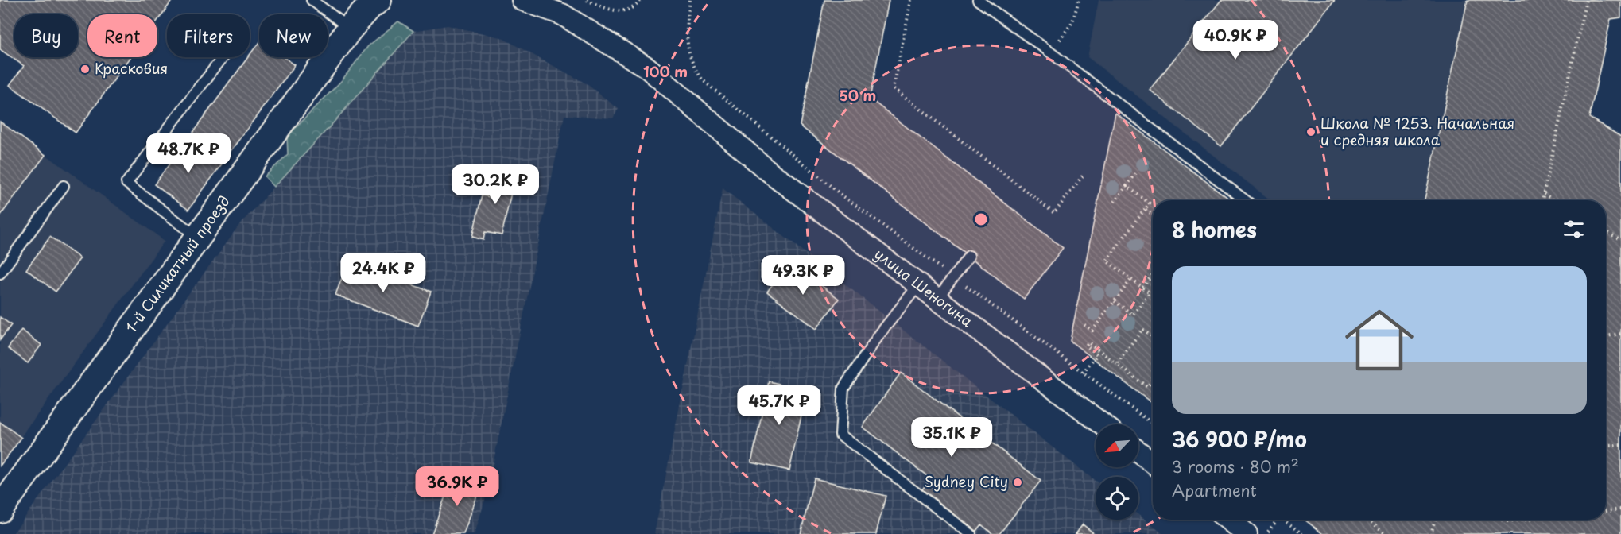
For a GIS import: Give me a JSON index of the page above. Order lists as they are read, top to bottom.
{
  "streets": {
    "street": ["1-й Силикатный проезд", "улица Шеногина"]
  },
  "places": ["Красковия", "Школа № 1253. Начальная и средняя школа", "Sydney City"],
  "north": "bottom left",
  "page": {
    "chip": [
      "Buy",
      "Rent",
      "Filters",
      "New"
    ],
    "price": [
      "40.9K ₽",
      "48.7K ₽",
      "30.2K ₽",
      "24.4K ₽",
      "49.3K ₽",
      "45.7K ₽",
      "35.1K ₽",
      "36.9K ₽"
    ],
    "heading": "8 homes",
    "list": [
      {
        "name": "36 900 ₽/mo",
        "note": "3 rooms · 80 m² · Apartment"
      }
    ]
  },
  "rings": ["100 m", "50 m"]
}
